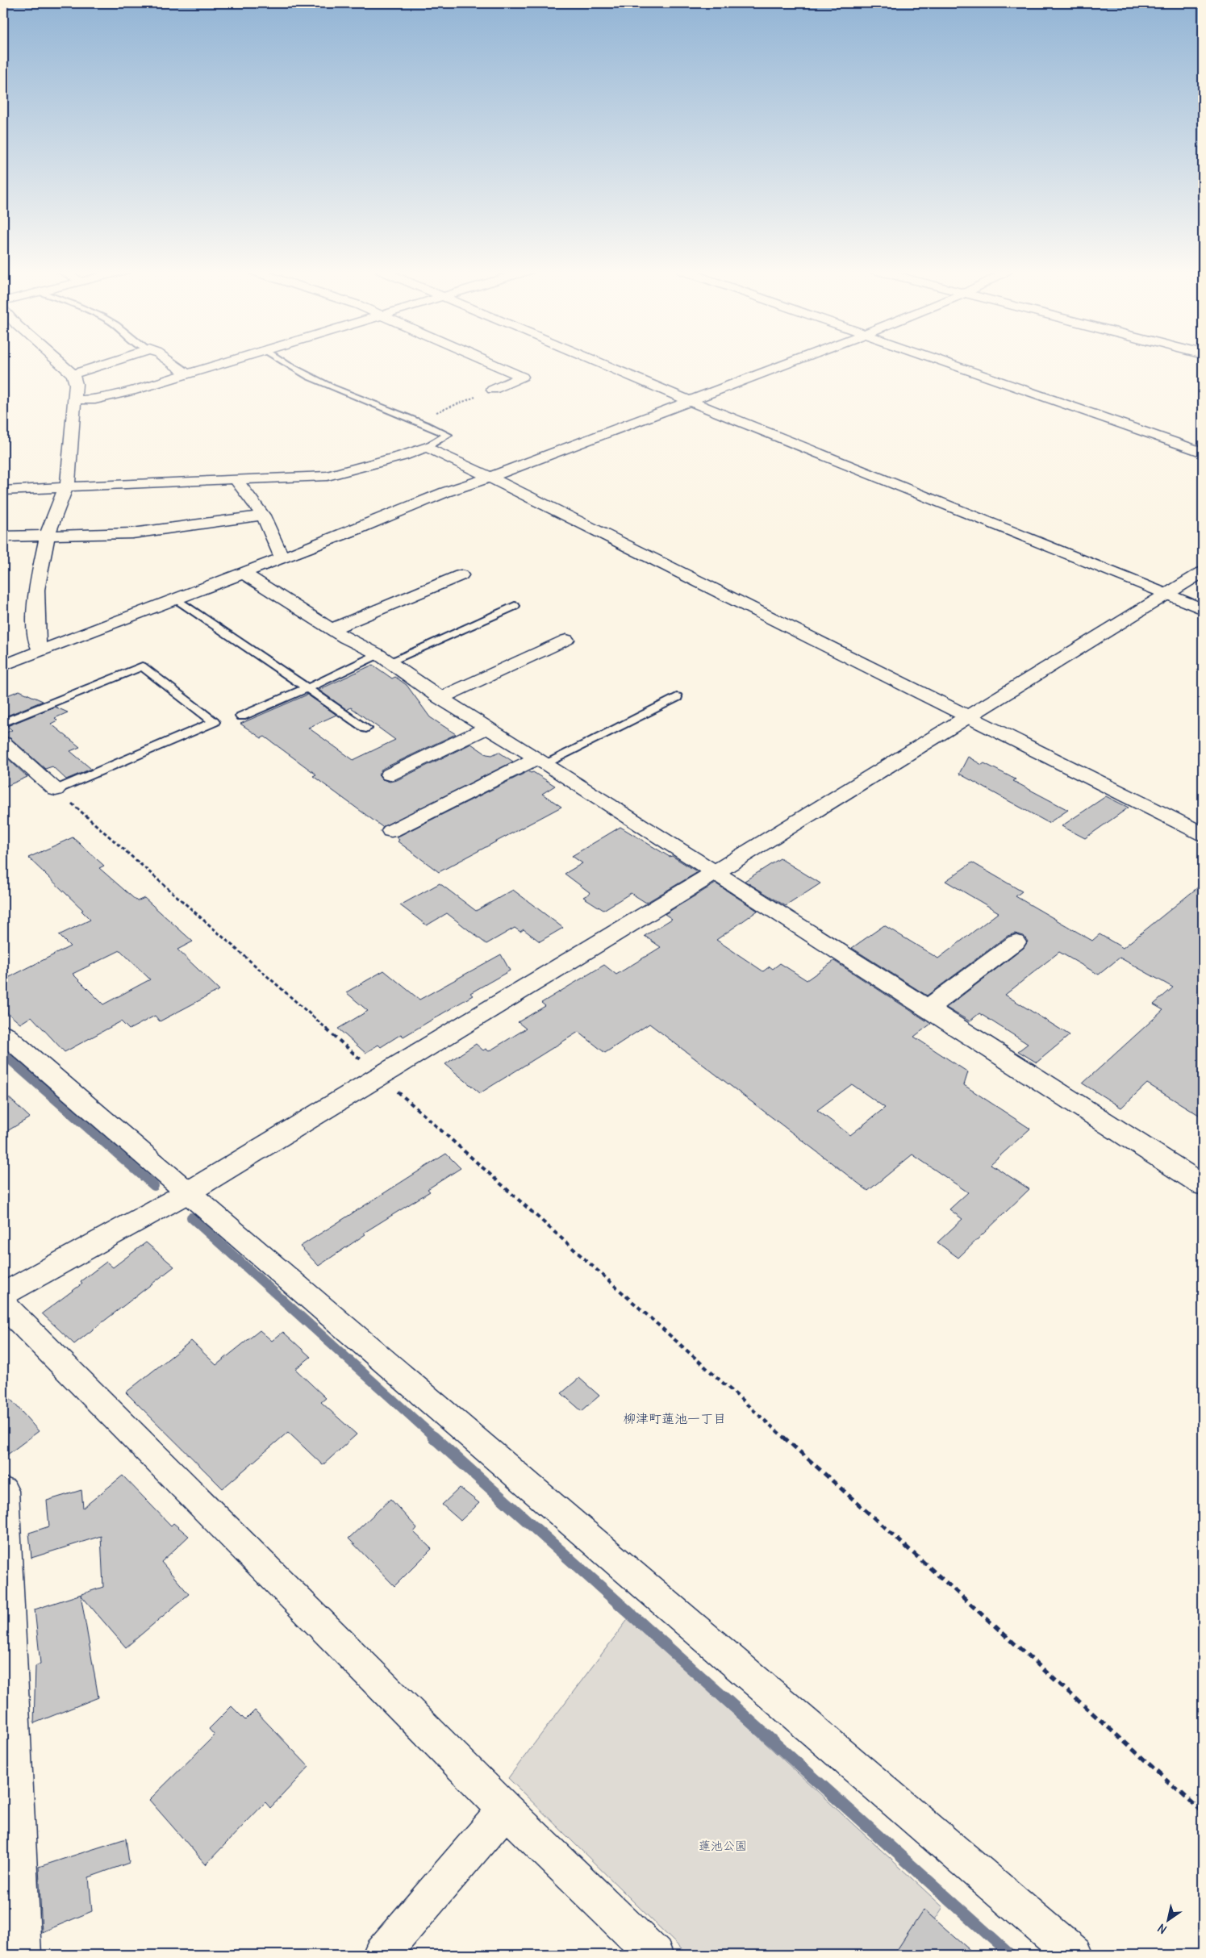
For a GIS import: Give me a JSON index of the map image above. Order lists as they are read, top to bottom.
{
  "districts": ["柳津町蓮池一丁目"],
  "parks": ["蓮池公園"],
  "north": "bottom left"
}
